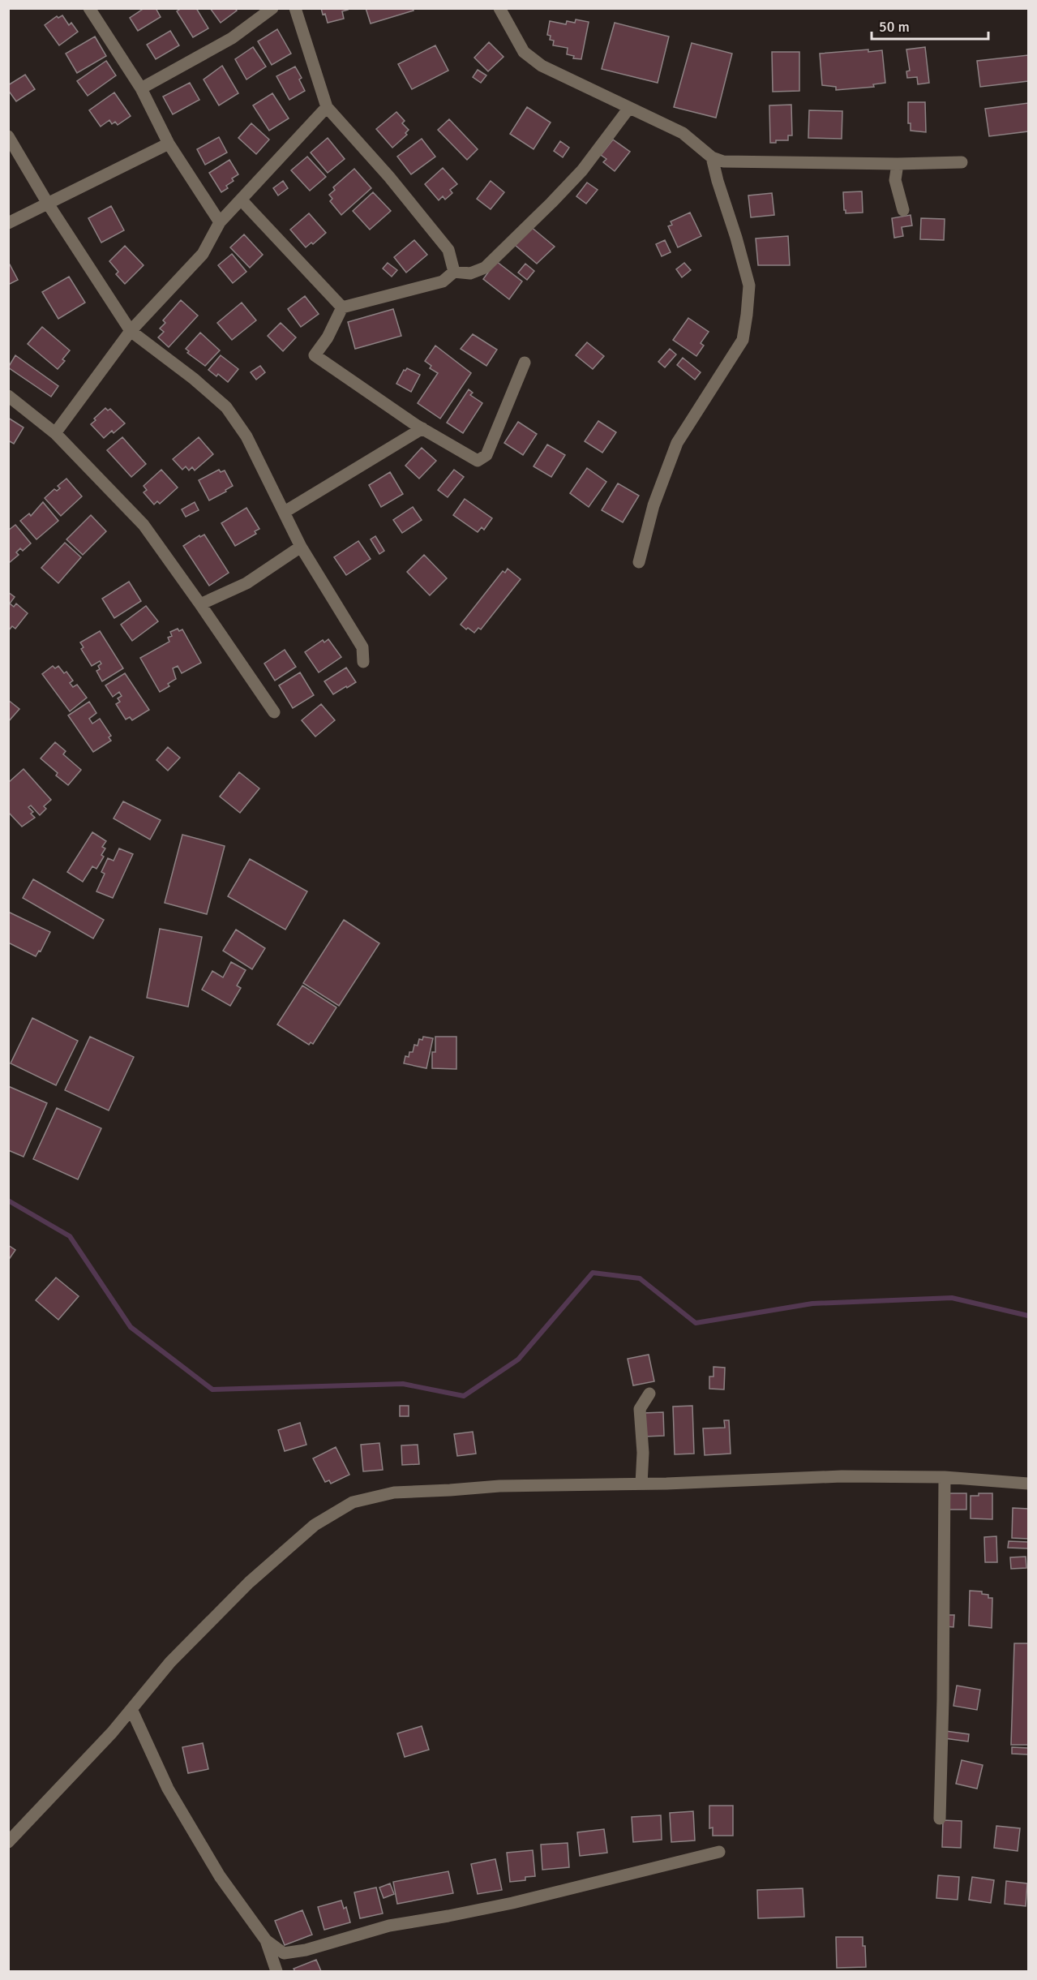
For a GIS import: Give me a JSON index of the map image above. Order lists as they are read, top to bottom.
{
  "scale_bar": "50 m"
}
